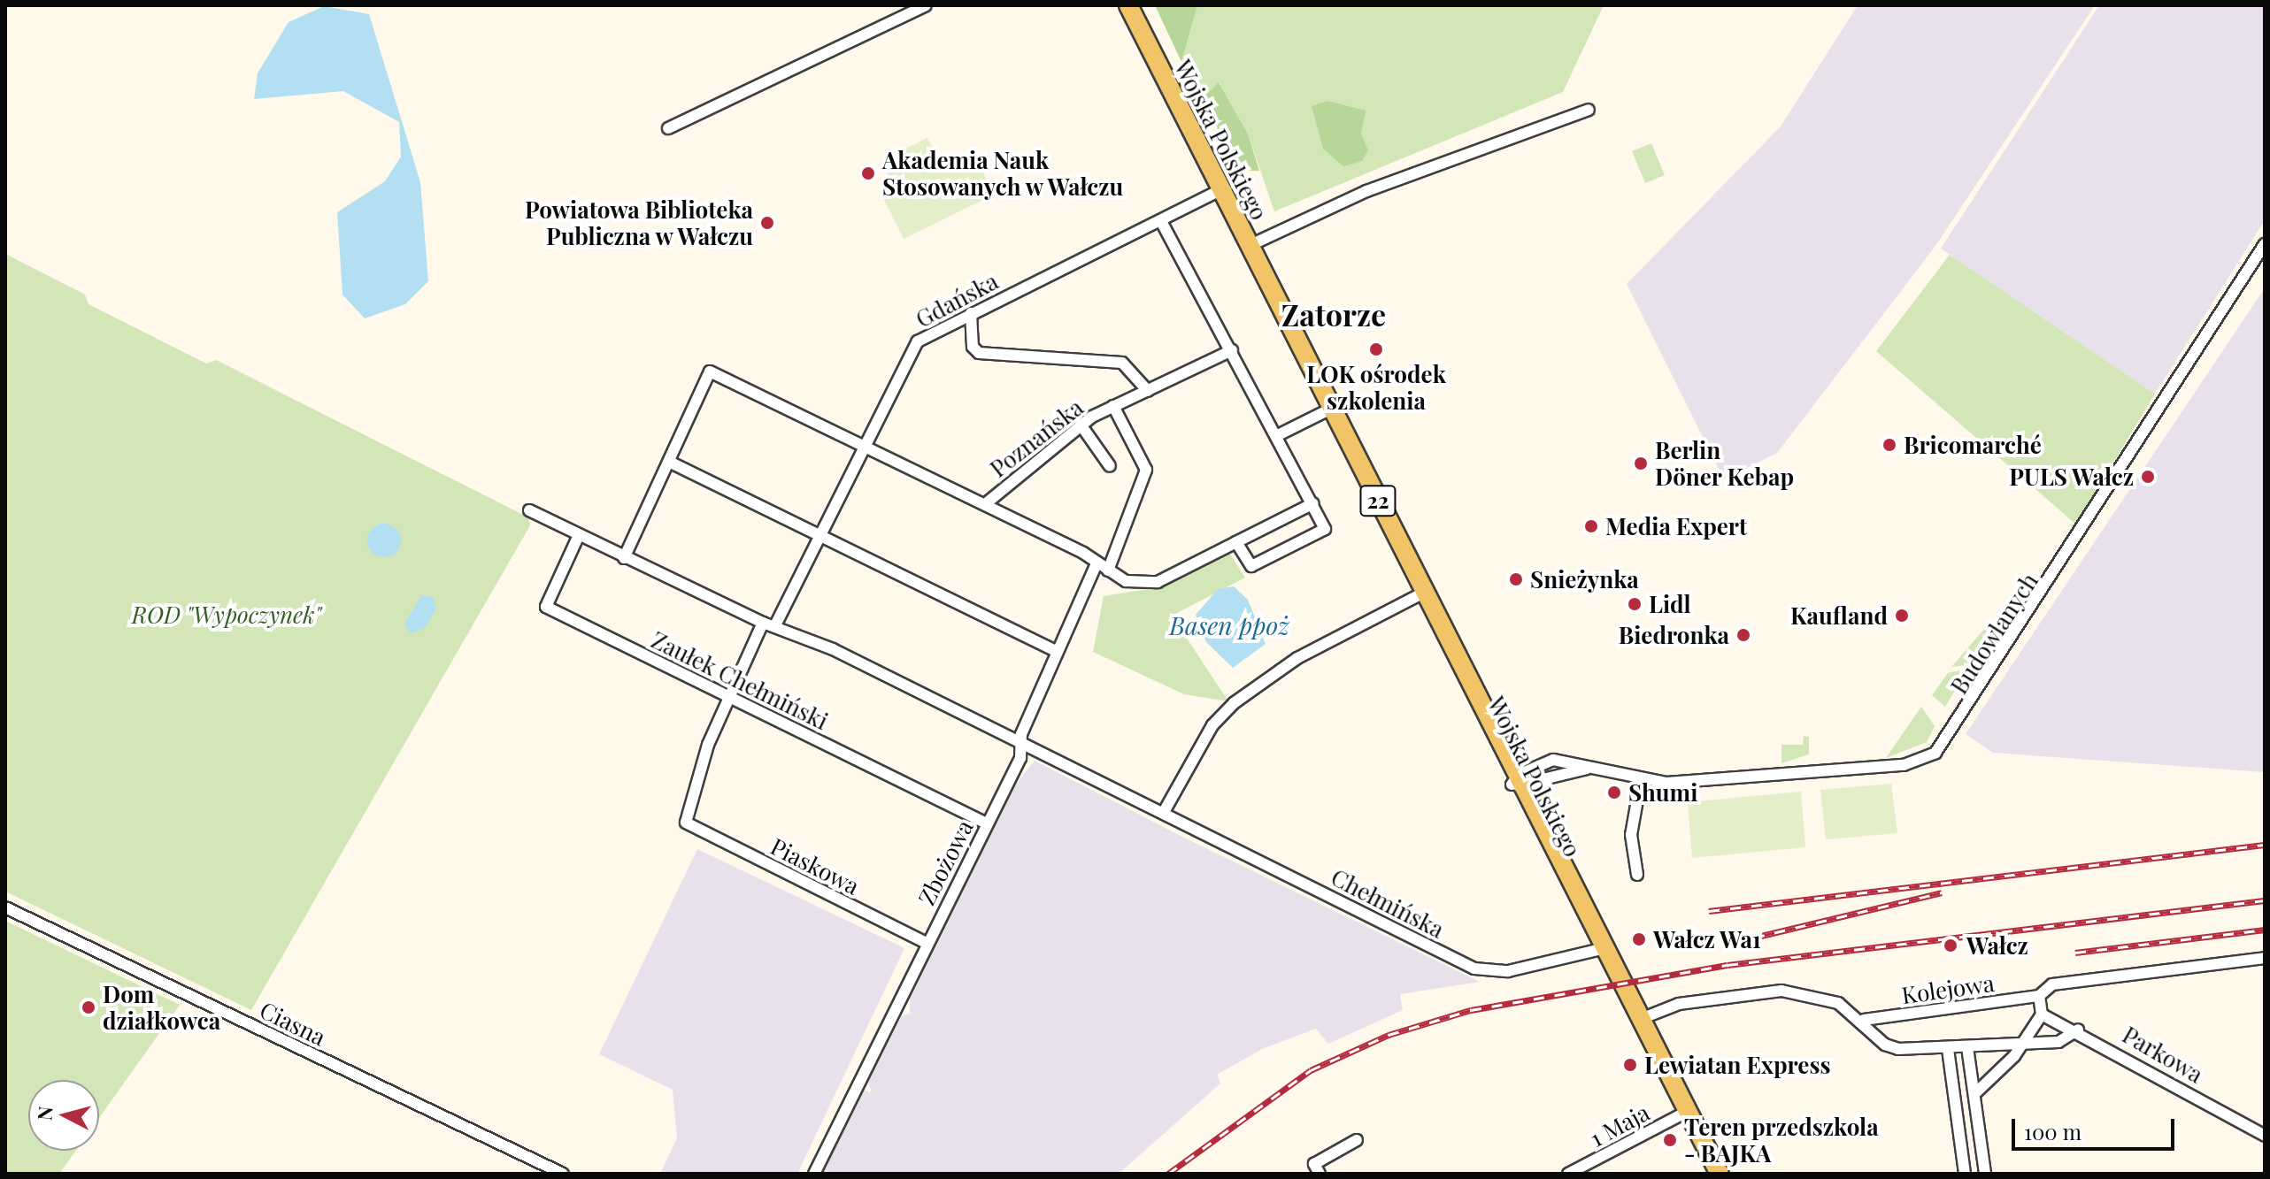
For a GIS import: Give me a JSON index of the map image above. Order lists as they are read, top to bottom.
{
  "streets": {
    "main road": ["Wojska Polskiego", "22"],
    "street": [
      "Gdańska",
      "Poznańska",
      "Budowlanych",
      "Zaułek Chełmiński",
      "Zbożowa",
      "Piaskowa",
      "Chełmińska",
      "Kolejowa",
      "Ciasna",
      "Parkowa",
      "1 Maja"
    ]
  },
  "crossings": [
    ["Wojska Polskiego", "Gdańska"],
    ["Wojska Polskiego", "Budowlanych"],
    ["Wojska Polskiego", "Chełmińska"],
    ["Wojska Polskiego", "1 Maja"],
    ["Poznańska", "Zbożowa"],
    ["Zaułek Chełmiński", "Zbożowa"],
    ["Zaułek Chełmiński", "Piaskowa"],
    ["Zbożowa", "Piaskowa"],
    ["Zbożowa", "Chełmińska"]
  ],
  "districts": ["Zatorze"],
  "water": ["Basen ppoż"],
  "parks": ["ROD \"Wypoczynek\""],
  "places": [
    "Akademia Nauk Stosowanych w Wałczu",
    "Powiatowa Biblioteka Publiczna w Wałczu",
    "LOK ośrodek szkolenia",
    "Bricomarché",
    "Berlin Döner Kebap",
    "PULS Wałcz",
    "Media Expert",
    "Snieżynka",
    "Lidl",
    "Kaufland",
    "Biedronka",
    "Shumi",
    "Wałcz Wa1",
    "Wałcz",
    "Dom działkowca",
    "Lewiatan Express",
    "Teren przedszkola - BAJKA"
  ],
  "scale_bar": "100 m",
  "north": "left"
}
